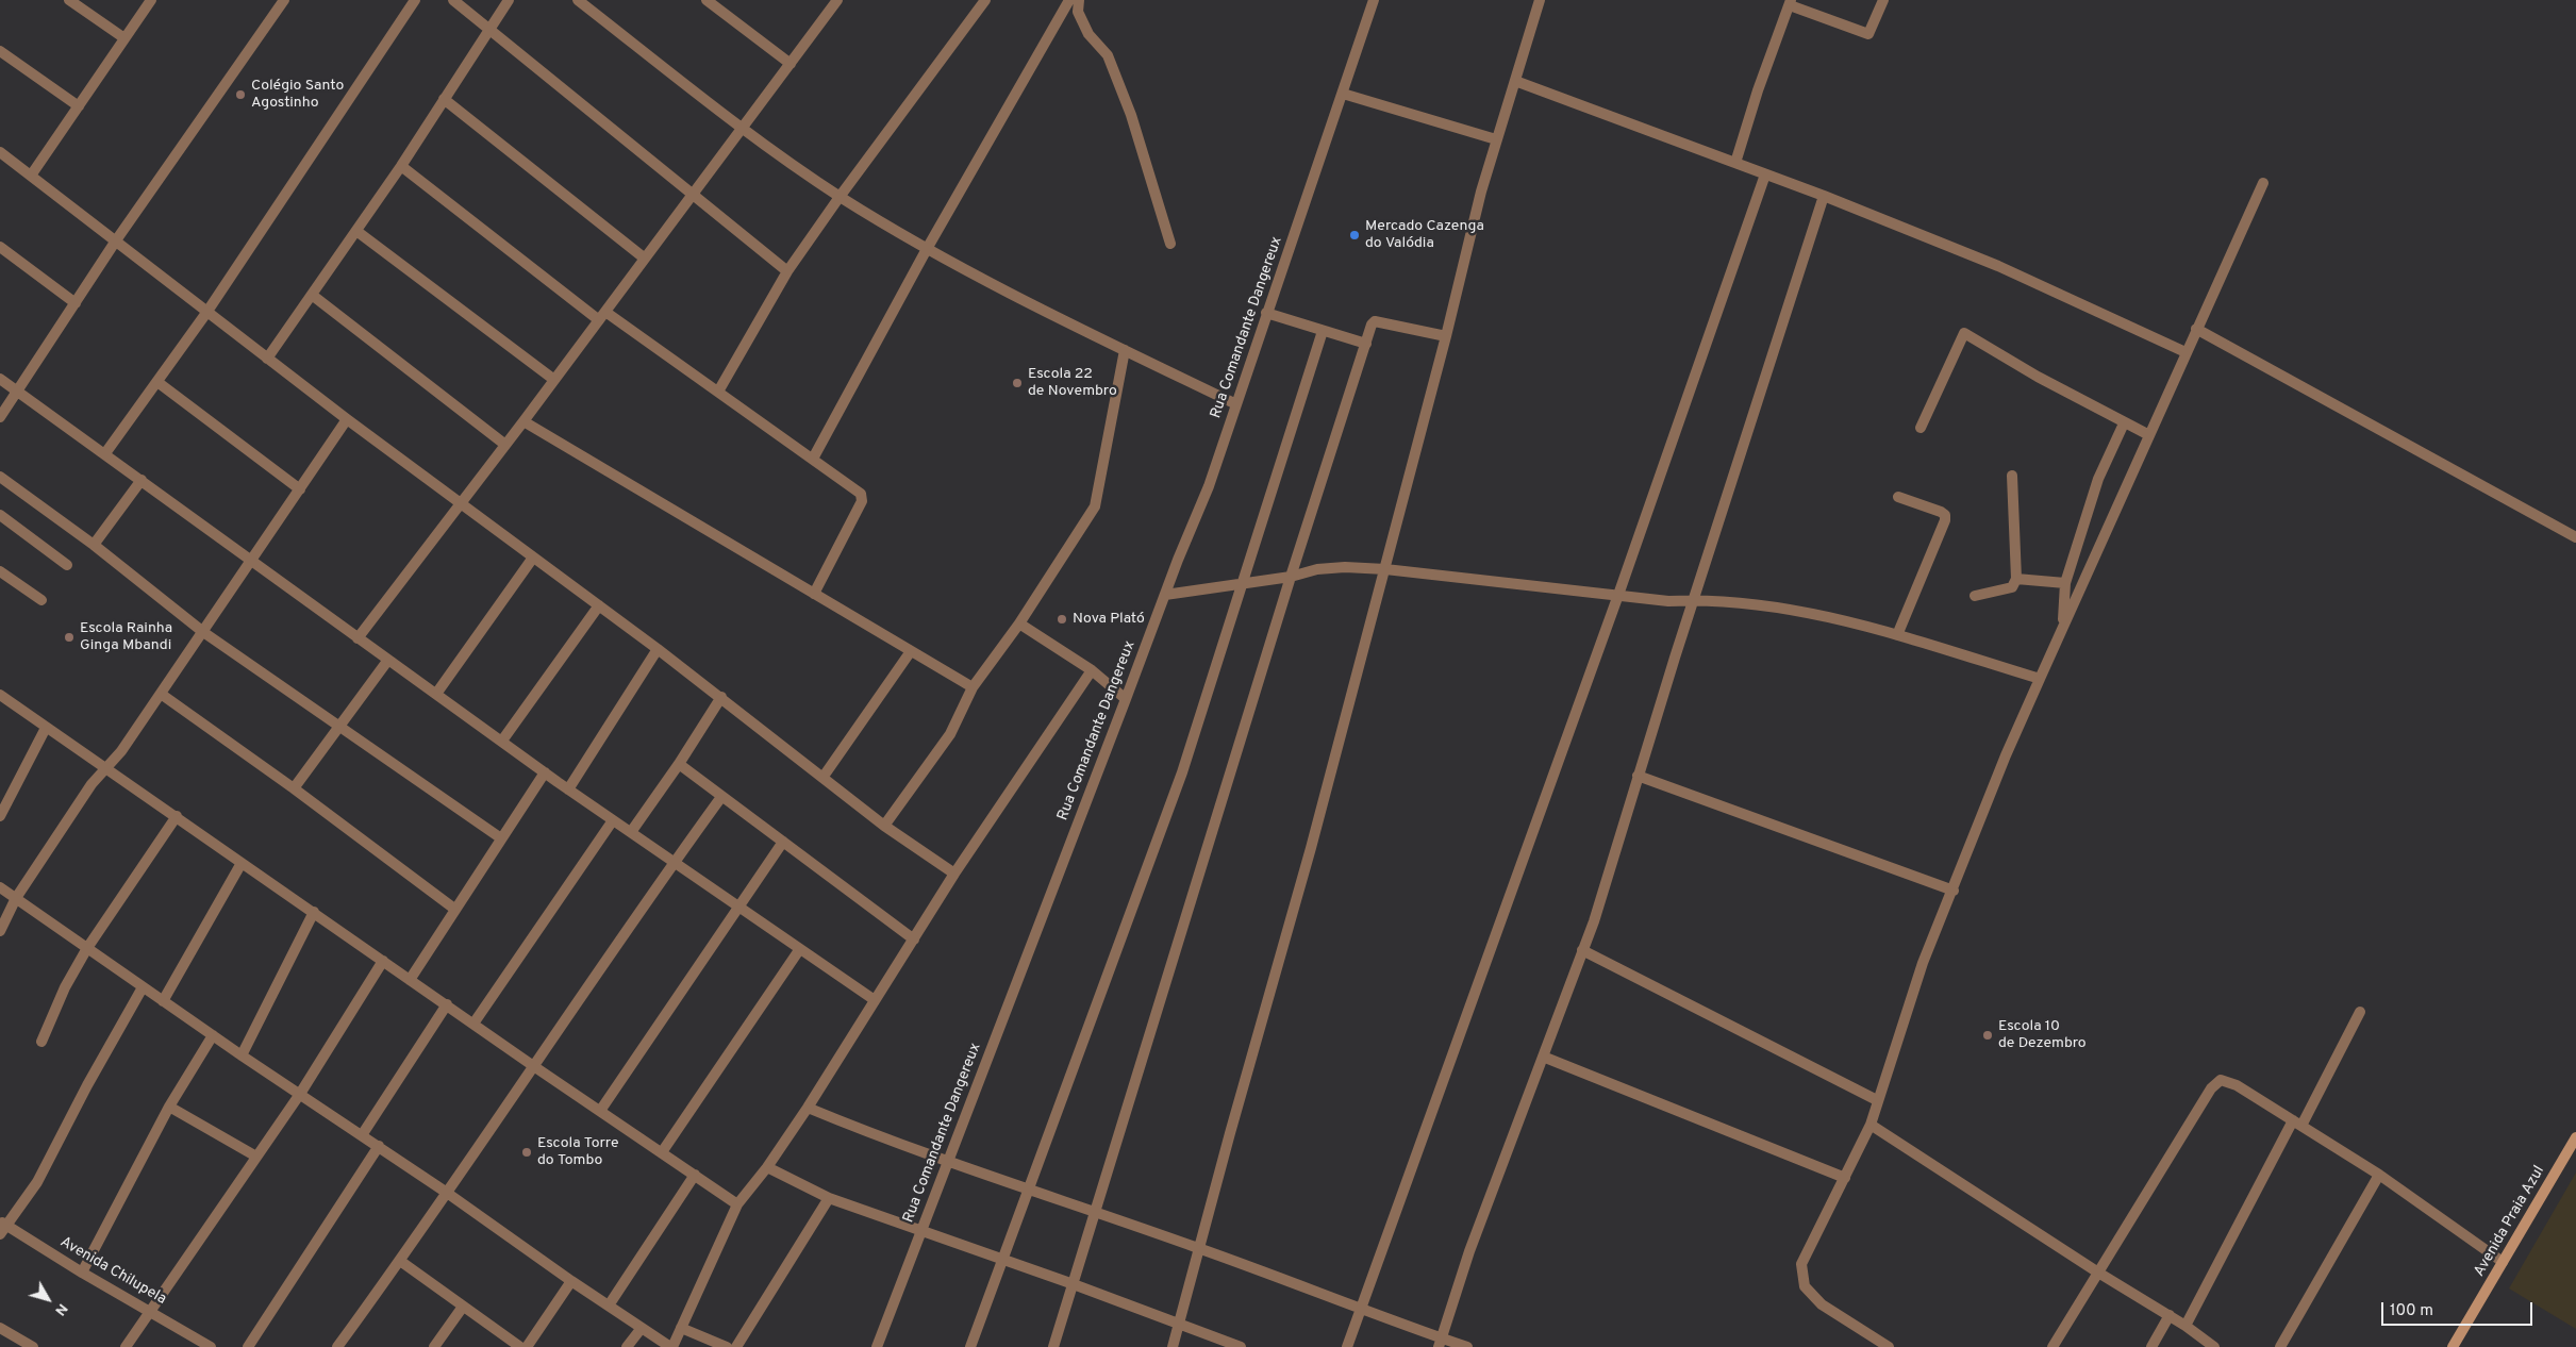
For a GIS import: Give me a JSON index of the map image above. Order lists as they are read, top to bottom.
{
  "streets": {
    "main road": ["Avenida Praia Azul"],
    "street": ["Rua Comandante Dangereux", "Avenida Chilupela"]
  },
  "places": [
    "Colégio Santo Agostinho",
    "Mercado Cazenga do Valódia",
    "Escola 22 de Novembro",
    "Nova Plató",
    "Escola Rainha Ginga Mbandi",
    "Escola 10 de Dezembro",
    "Escola Torre do Tombo"
  ],
  "scale_bar": "100 m",
  "north": "bottom right"
}
